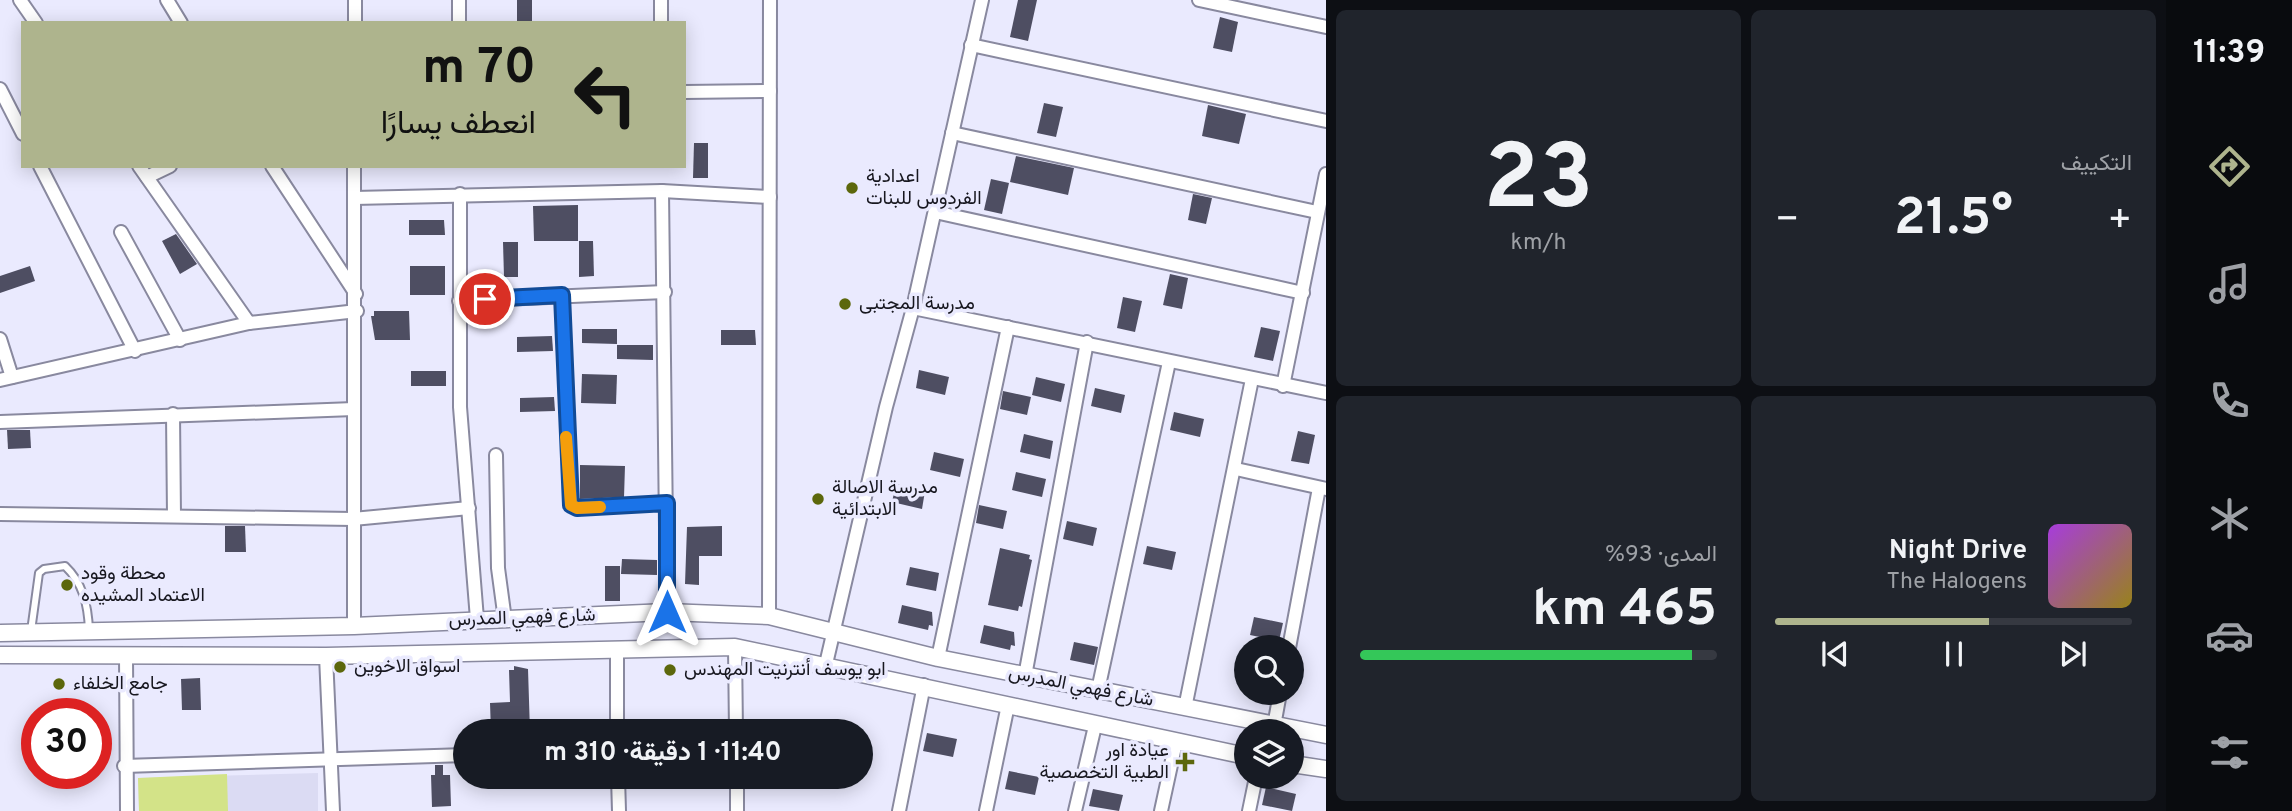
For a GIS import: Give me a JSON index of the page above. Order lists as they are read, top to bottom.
{
  "streets": {
    "street": ["شارع فهمي المدرس"]
  },
  "places": {
    "other": [
      "اعدادية الفردوس للبنات",
      "مدرسة المجتبى",
      "مدرسة الاصالة الابتدائية",
      "محطة وقود الاعتماد المشيده",
      "اسواق الاخوين",
      "ابو يوسف أنترنيت المهندس",
      "جامع الخلفاء"
    ],
    "health": ["عيادة اور الطبية التخصصية"]
  },
  "page": {
    "tabs": "11:39",
    "tile": [
      "التكييف",
      ["23", "km/h"],
      ["المدى · 93%", "465 km"]
    ],
    "turn": ["70 m", "انعطف يسارًا"],
    "heat": ["−", "21.5°", "+"],
    "song": ["Night Drive", "The Halogens"],
    "limit": "30",
    "trip": "11:40 · 1 دقيقة · 310 m"
  }
}
